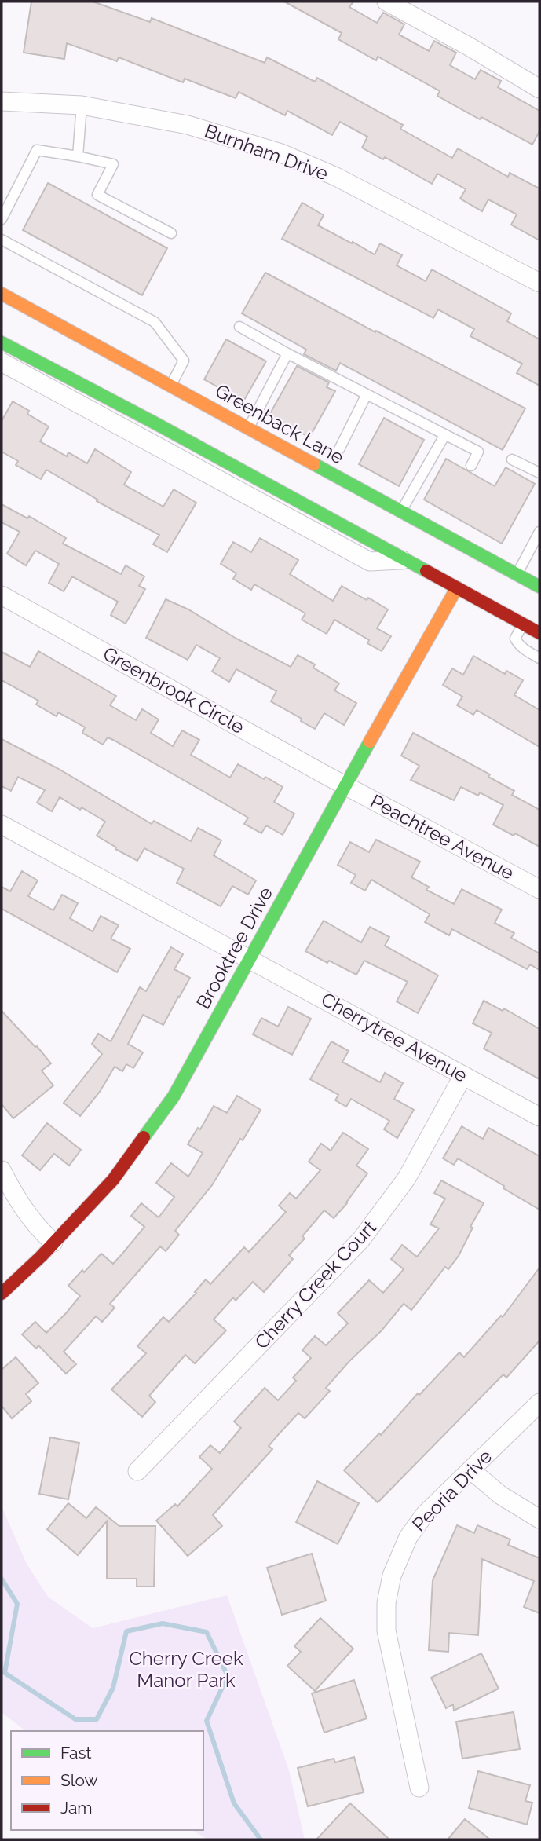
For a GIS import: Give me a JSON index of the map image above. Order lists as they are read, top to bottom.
{
  "streets": {
    "main road": ["Greenback Lane", "Brooktree Drive"],
    "street": [
      "Burnham Drive",
      "Greenbrook Circle",
      "Peachtree Avenue",
      "Cherrytree Avenue",
      "Cherry Creek Court",
      "Peoria Drive"
    ]
  },
  "crossings": [
    ["Greenbrook Circle", "Peachtree Avenue"],
    ["Greenbrook Circle", "Brooktree Drive"],
    ["Peachtree Avenue", "Brooktree Drive"],
    ["Brooktree Drive", "Cherrytree Avenue"],
    ["Cherrytree Avenue", "Cherry Creek Court"]
  ],
  "parks": ["Cherry Creek Manor Park"],
  "legend": ["Fast", "Slow", "Jam"]
}
